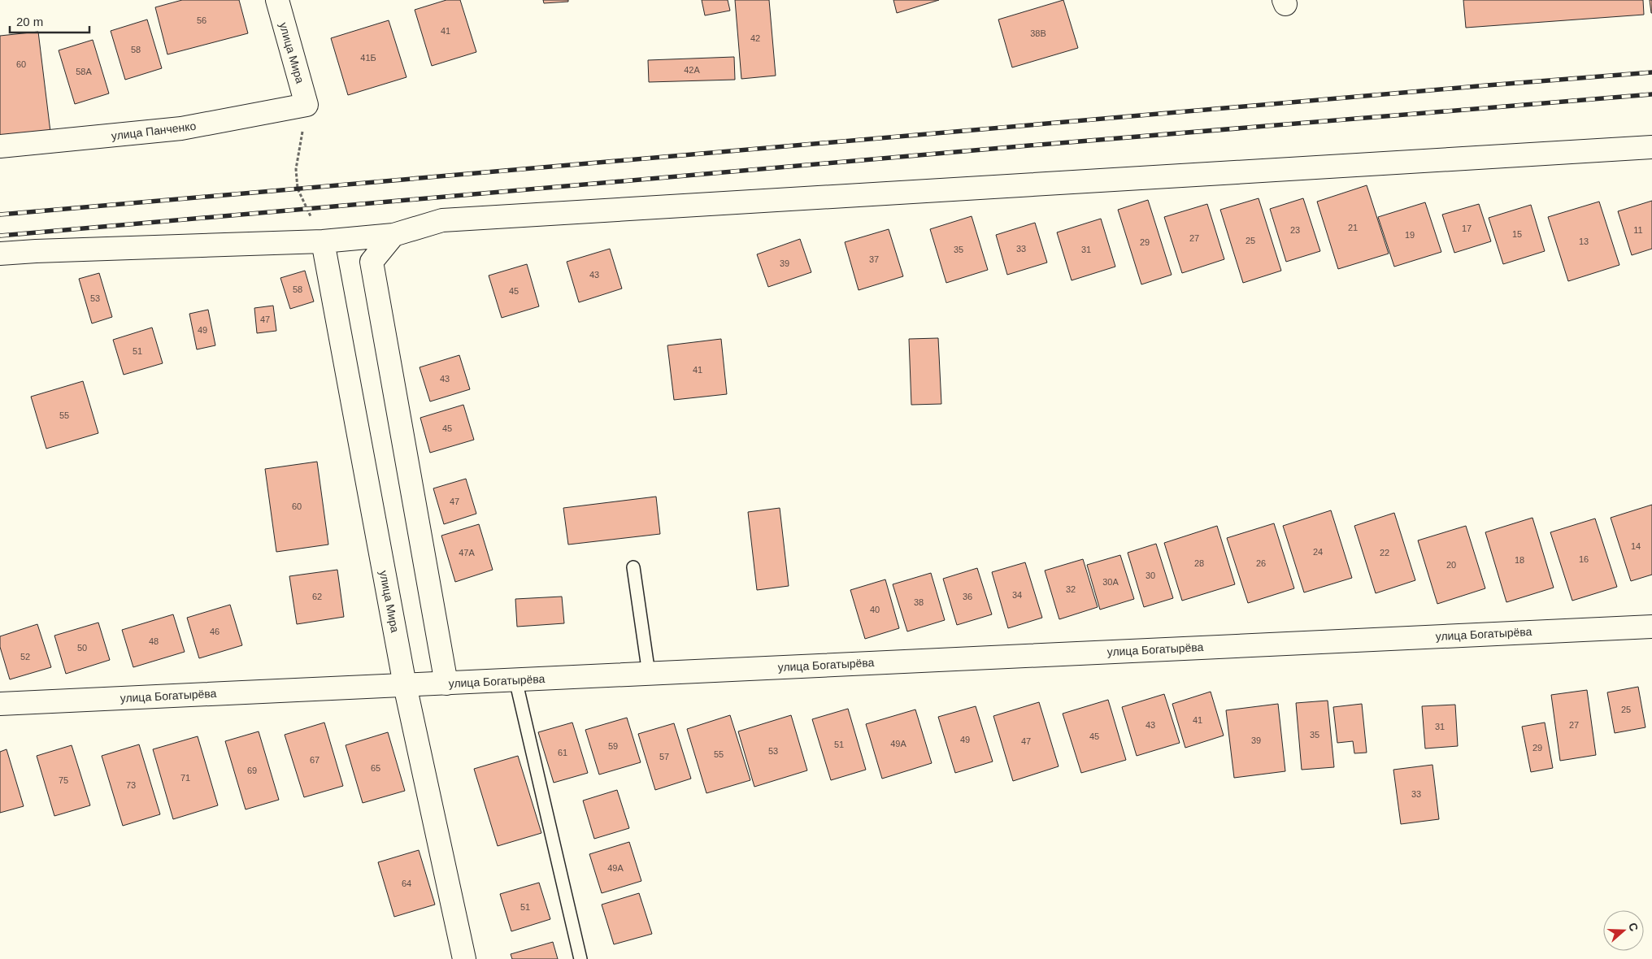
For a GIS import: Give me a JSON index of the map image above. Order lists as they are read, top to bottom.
{
  "streets": {
    "street": ["улица Мира", "улица Панченко", "улица Богатырёва"]
  },
  "crossings": [
    ["улица Мира", "улица Панченко"],
    ["улица Мира", "улица Богатырёва"]
  ],
  "house_numbers": [
    "56",
    "41",
    "38В",
    "42",
    "58",
    "41Б",
    "60",
    "42А",
    "58А",
    "21",
    "17",
    "23",
    "11",
    "15",
    "19",
    "27",
    "25",
    "13",
    "29",
    "33",
    "35",
    "31",
    "37",
    "39",
    "43",
    "58",
    "45",
    "53",
    "47",
    "49",
    "51",
    "41",
    "43",
    "55",
    "45",
    "47",
    "60",
    "14",
    "24",
    "47А",
    "22",
    "16",
    "18",
    "28",
    "26",
    "20",
    "30",
    "30А",
    "32",
    "34",
    "62",
    "36",
    "38",
    "40",
    "46",
    "48",
    "50",
    "52",
    "25",
    "41",
    "43",
    "27",
    "31",
    "35",
    "45",
    "49",
    "39",
    "47",
    "49А",
    "51",
    "59",
    "29",
    "53",
    "61",
    "55",
    "57",
    "67",
    "65",
    "69",
    "71",
    "75",
    "73",
    "33",
    "49А",
    "64",
    "51"
  ],
  "scale_bar": "20 m",
  "north": "right"
}
